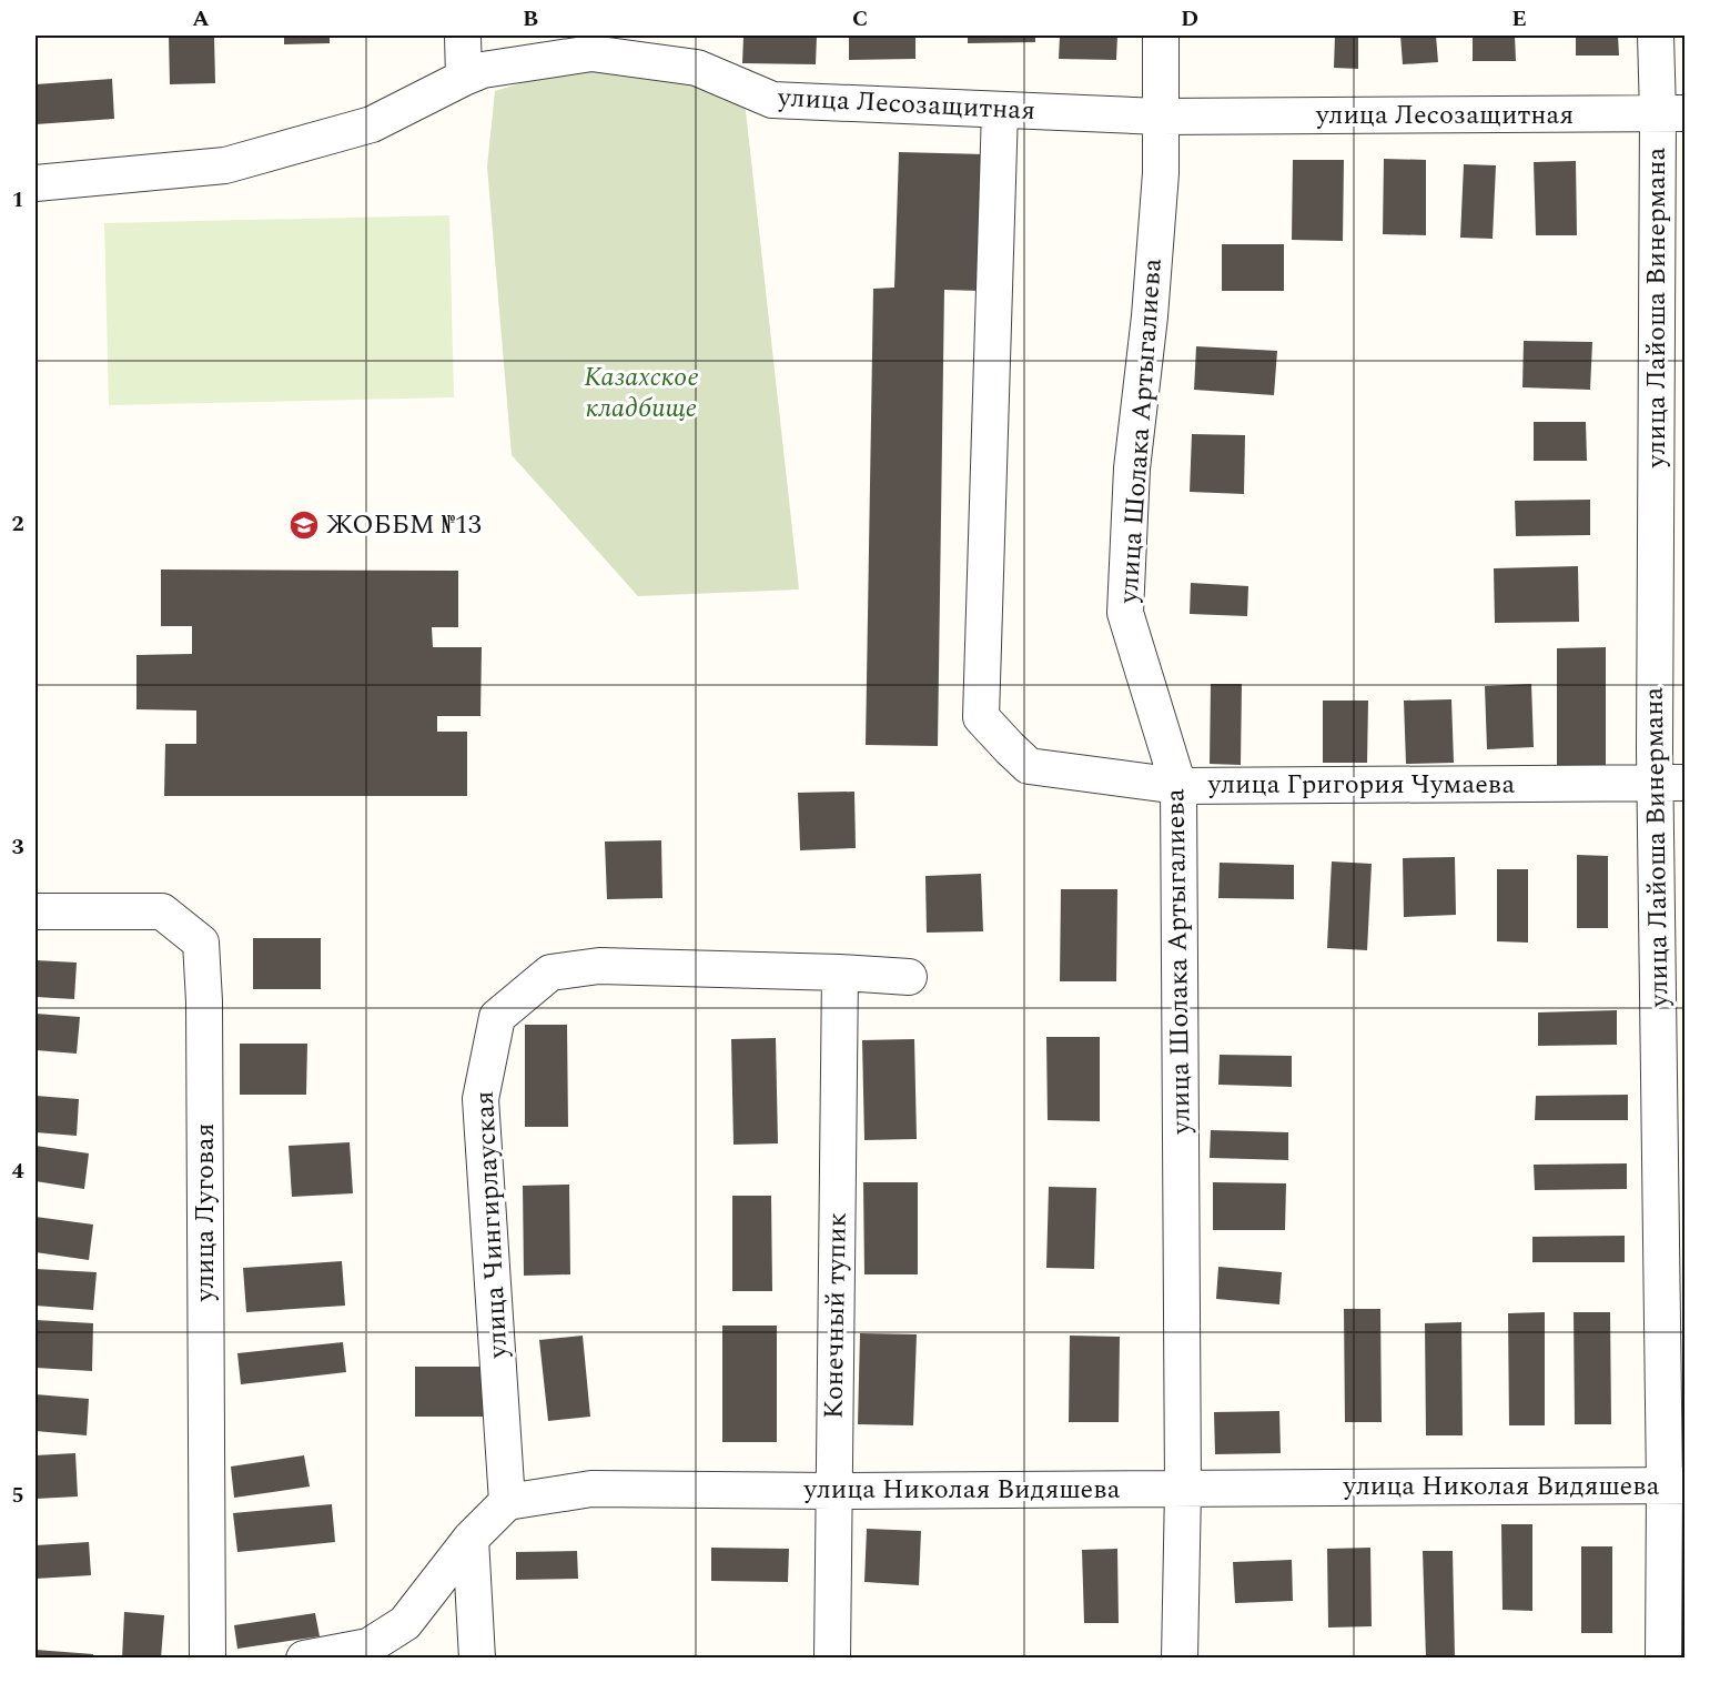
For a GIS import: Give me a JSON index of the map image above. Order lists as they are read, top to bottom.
{
  "streets": {
    "street": [
      "улица Лесозащитная",
      "улица Лайоша Винермана",
      "улица Шолака Артыгалиева",
      "улица Григория Чумаева",
      "улица Луговая",
      "улица Чингирлауская",
      "Конечный тупик",
      "улица Николая Видяшева"
    ]
  },
  "crossings": [
    ["улица Лесозащитная", "улица Лайоша Винермана"],
    ["улица Лесозащитная", "улица Шолака Артыгалиева"],
    ["улица Лесозащитная", "улица Григория Чумаева"],
    ["улица Лайоша Винермана", "улица Григория Чумаева"],
    ["улица Лайоша Винермана", "улица Николая Видяшева"],
    ["улица Шолака Артыгалиева", "улица Григория Чумаева"],
    ["улица Шолака Артыгалиева", "улица Николая Видяшева"],
    ["улица Чингирлауская", "Конечный тупик"],
    ["улица Чингирлауская", "улица Николая Видяшева"],
    ["Конечный тупик", "улица Николая Видяшева"]
  ],
  "parks": ["Казахское кладбище"],
  "places": {
    "school or university": ["ЖОББМ №13"]
  },
  "grid": {
    "columns": [
      "A",
      "B",
      "C",
      "D",
      "E"
    ],
    "rows": [
      "1",
      "2",
      "3",
      "4",
      "5"
    ]
  }
}
